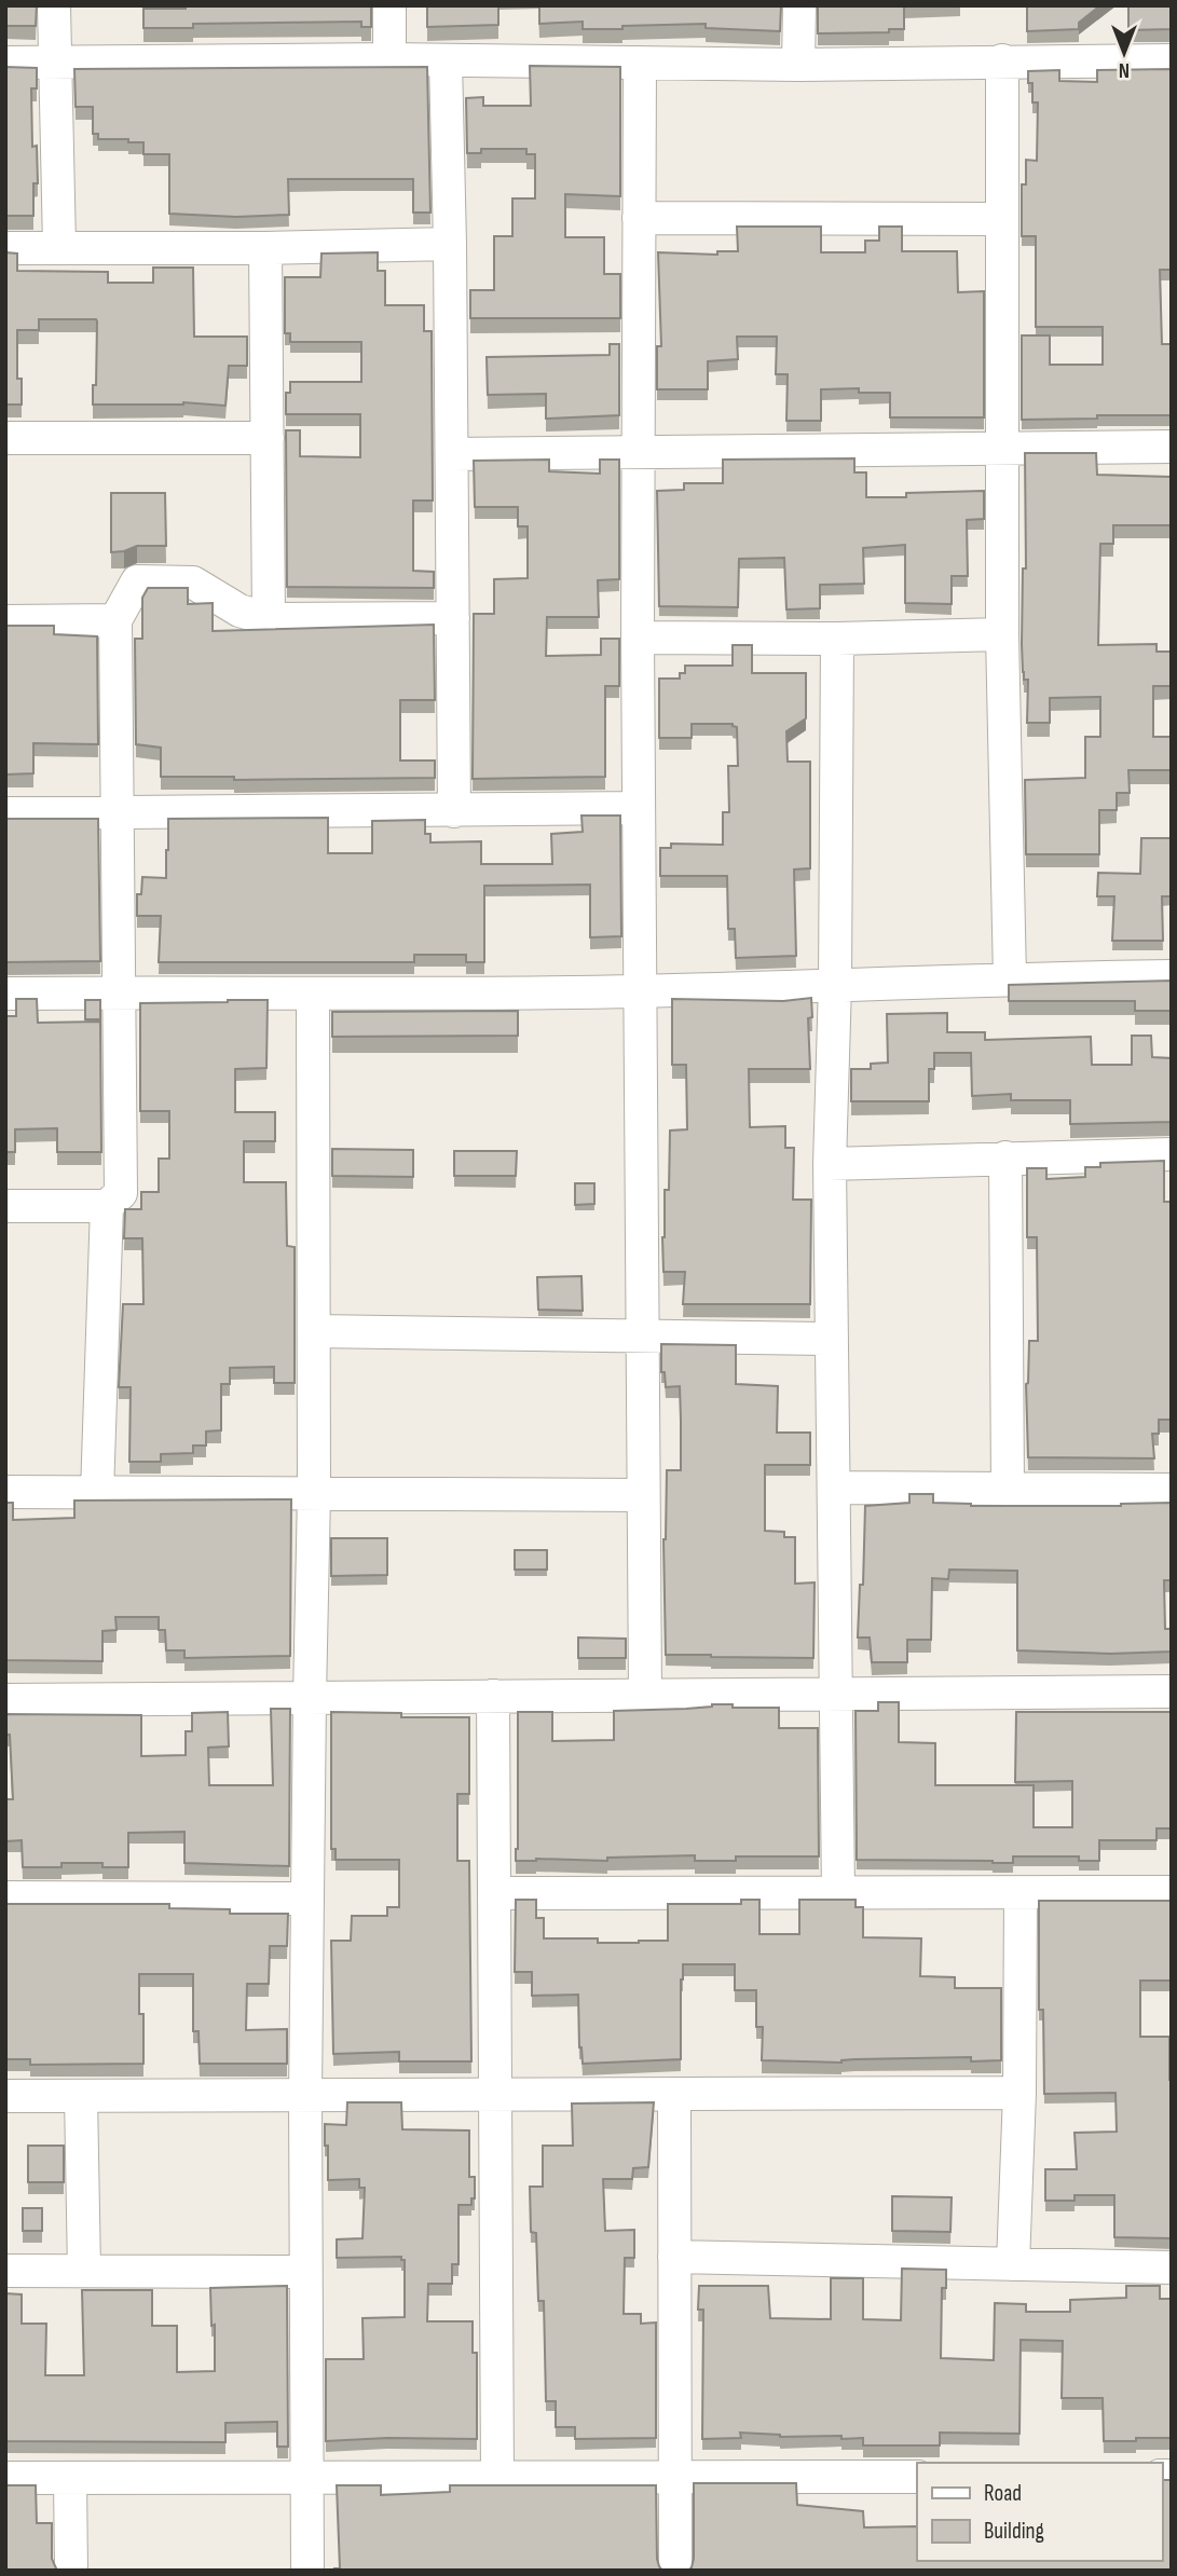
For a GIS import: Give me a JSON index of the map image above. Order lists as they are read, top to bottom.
{
  "legend": ["Road", "Building"],
  "north": "bottom"
}
